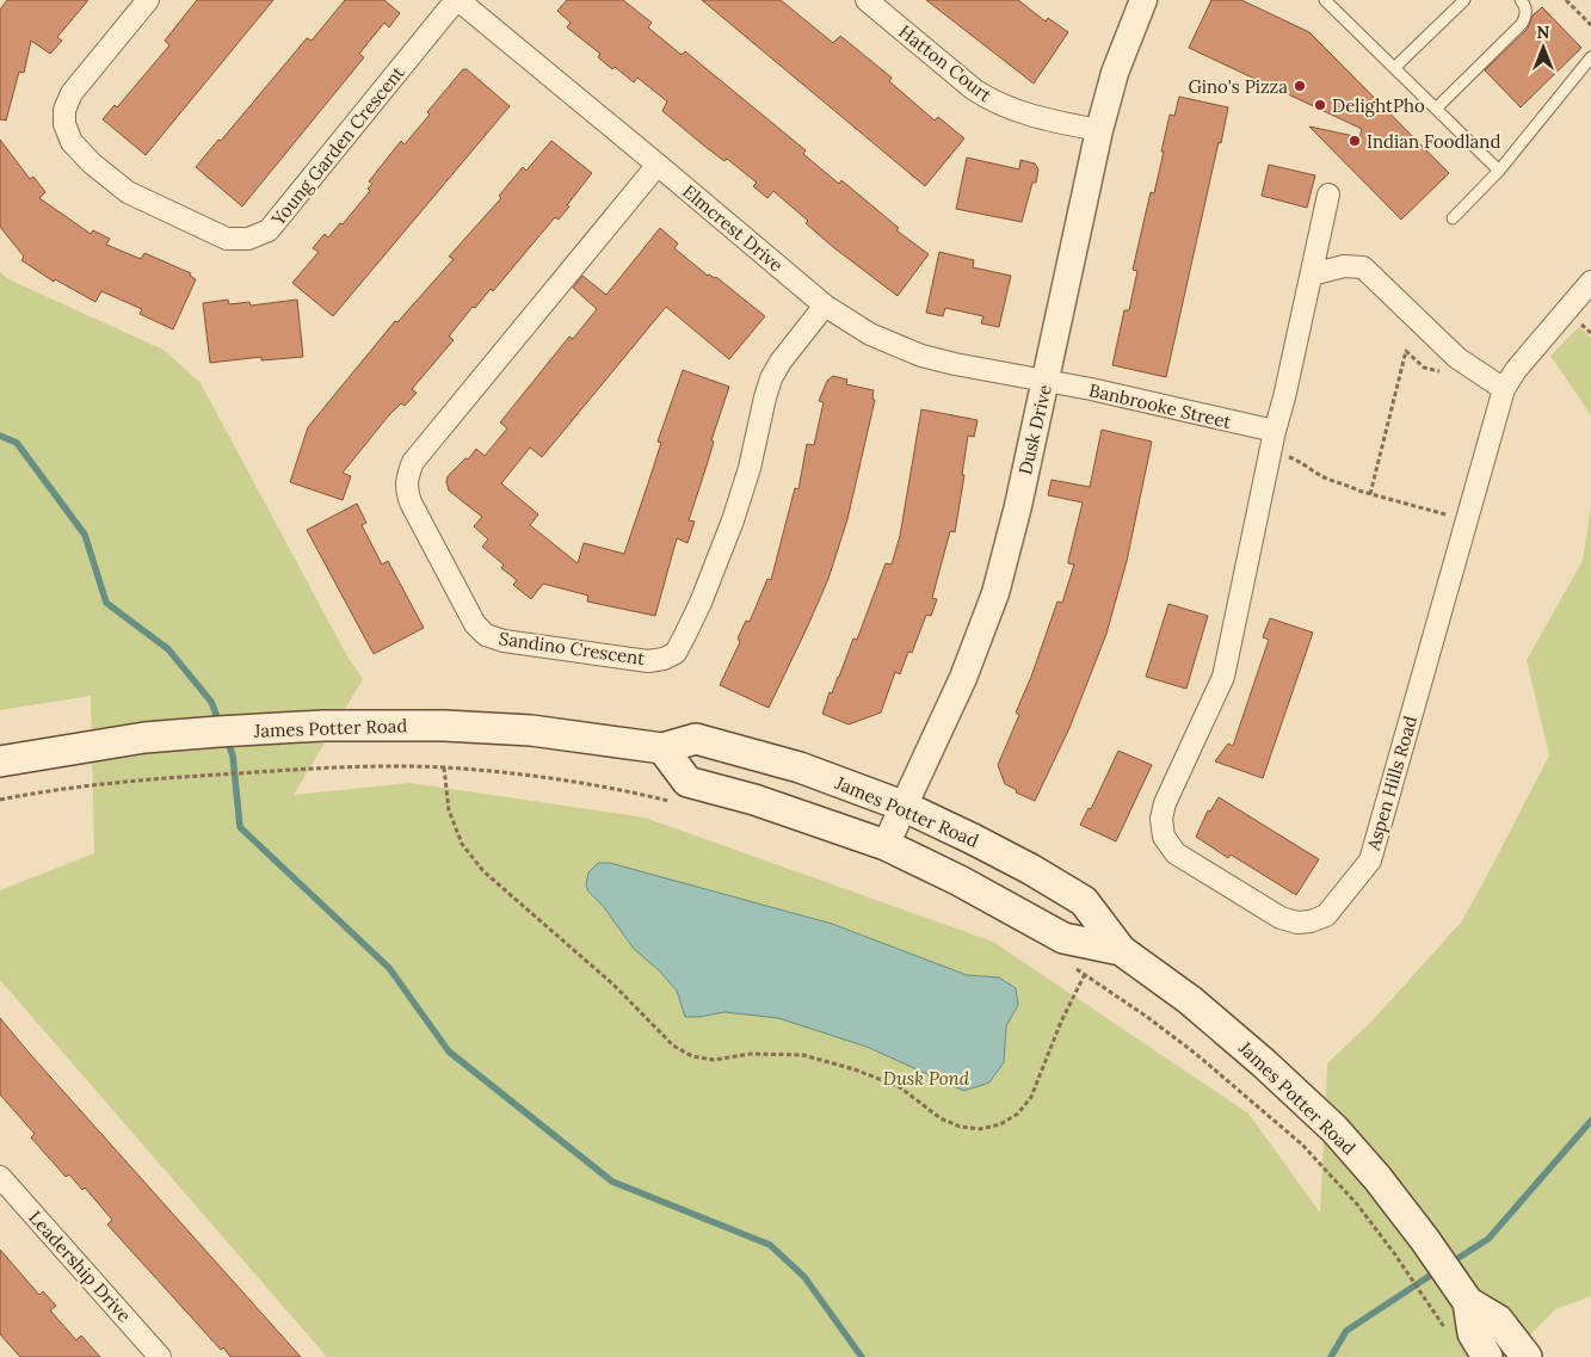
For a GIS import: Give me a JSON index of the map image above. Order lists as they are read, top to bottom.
{
  "streets": {
    "main road": ["James Potter Road"],
    "street": [
      "Hatton Court",
      "Young Garden Crescent",
      "Elmcrest Drive",
      "Banbrooke Street",
      "Dusk Drive",
      "Sandino Crescent",
      "Aspen Hills Road",
      "Leadership Drive"
    ]
  },
  "crossings": [
    ["Hatton Court", "Dusk Drive"],
    ["Young Garden Crescent", "Elmcrest Drive"],
    ["Elmcrest Drive", "Banbrooke Street"],
    ["Elmcrest Drive", "Dusk Drive"],
    ["Elmcrest Drive", "Sandino Crescent"],
    ["Banbrooke Street", "Dusk Drive"],
    ["Banbrooke Street", "Aspen Hills Road"],
    ["Dusk Drive", "James Potter Road"]
  ],
  "parks": ["Dusk Pond"],
  "places": ["Gino's Pizza", "DelightPho", "Indian Foodland"],
  "north": "top"
}
